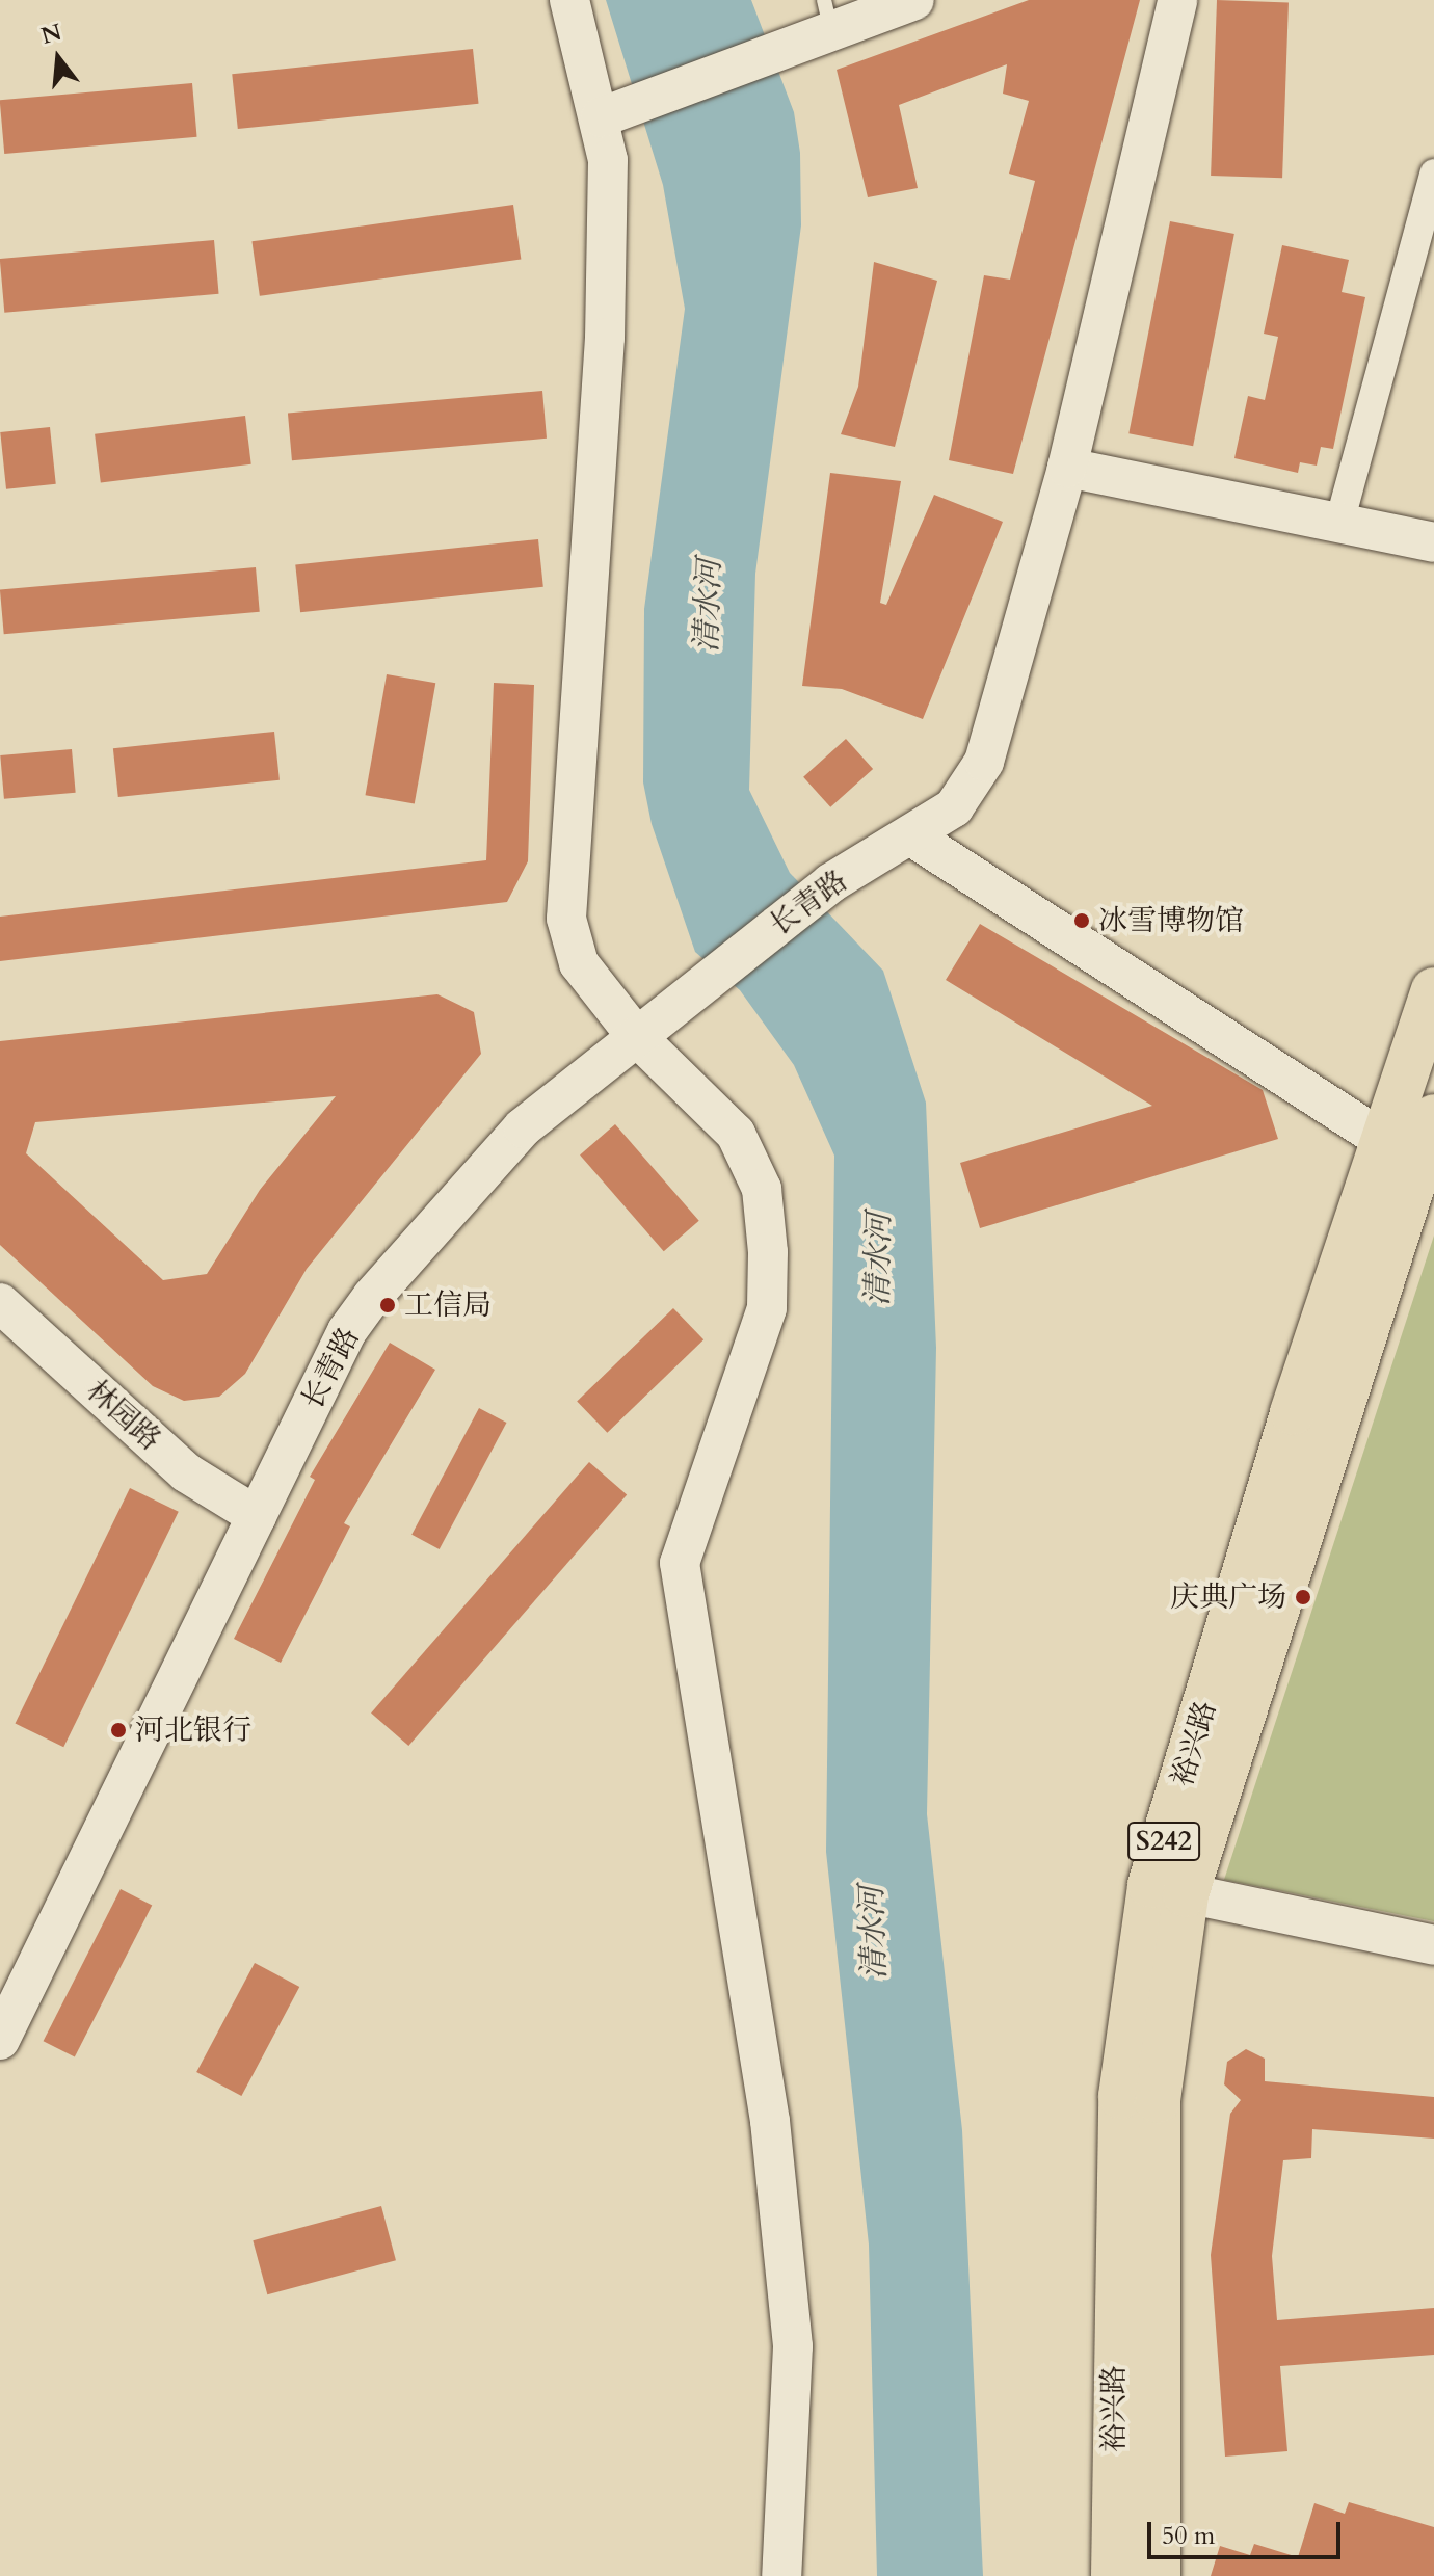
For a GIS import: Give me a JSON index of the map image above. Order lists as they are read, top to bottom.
{
  "streets": {
    "main road": ["裕兴路", "S242"],
    "street": ["长青路", "林园路"]
  },
  "crossings": [
    ["长青路", "林园路"]
  ],
  "water": ["清水河"],
  "places": [
    "冰雪博物馆",
    "工信局",
    "庆典广场",
    "河北银行"
  ],
  "scale_bar": "50 m",
  "north": "top"
}
